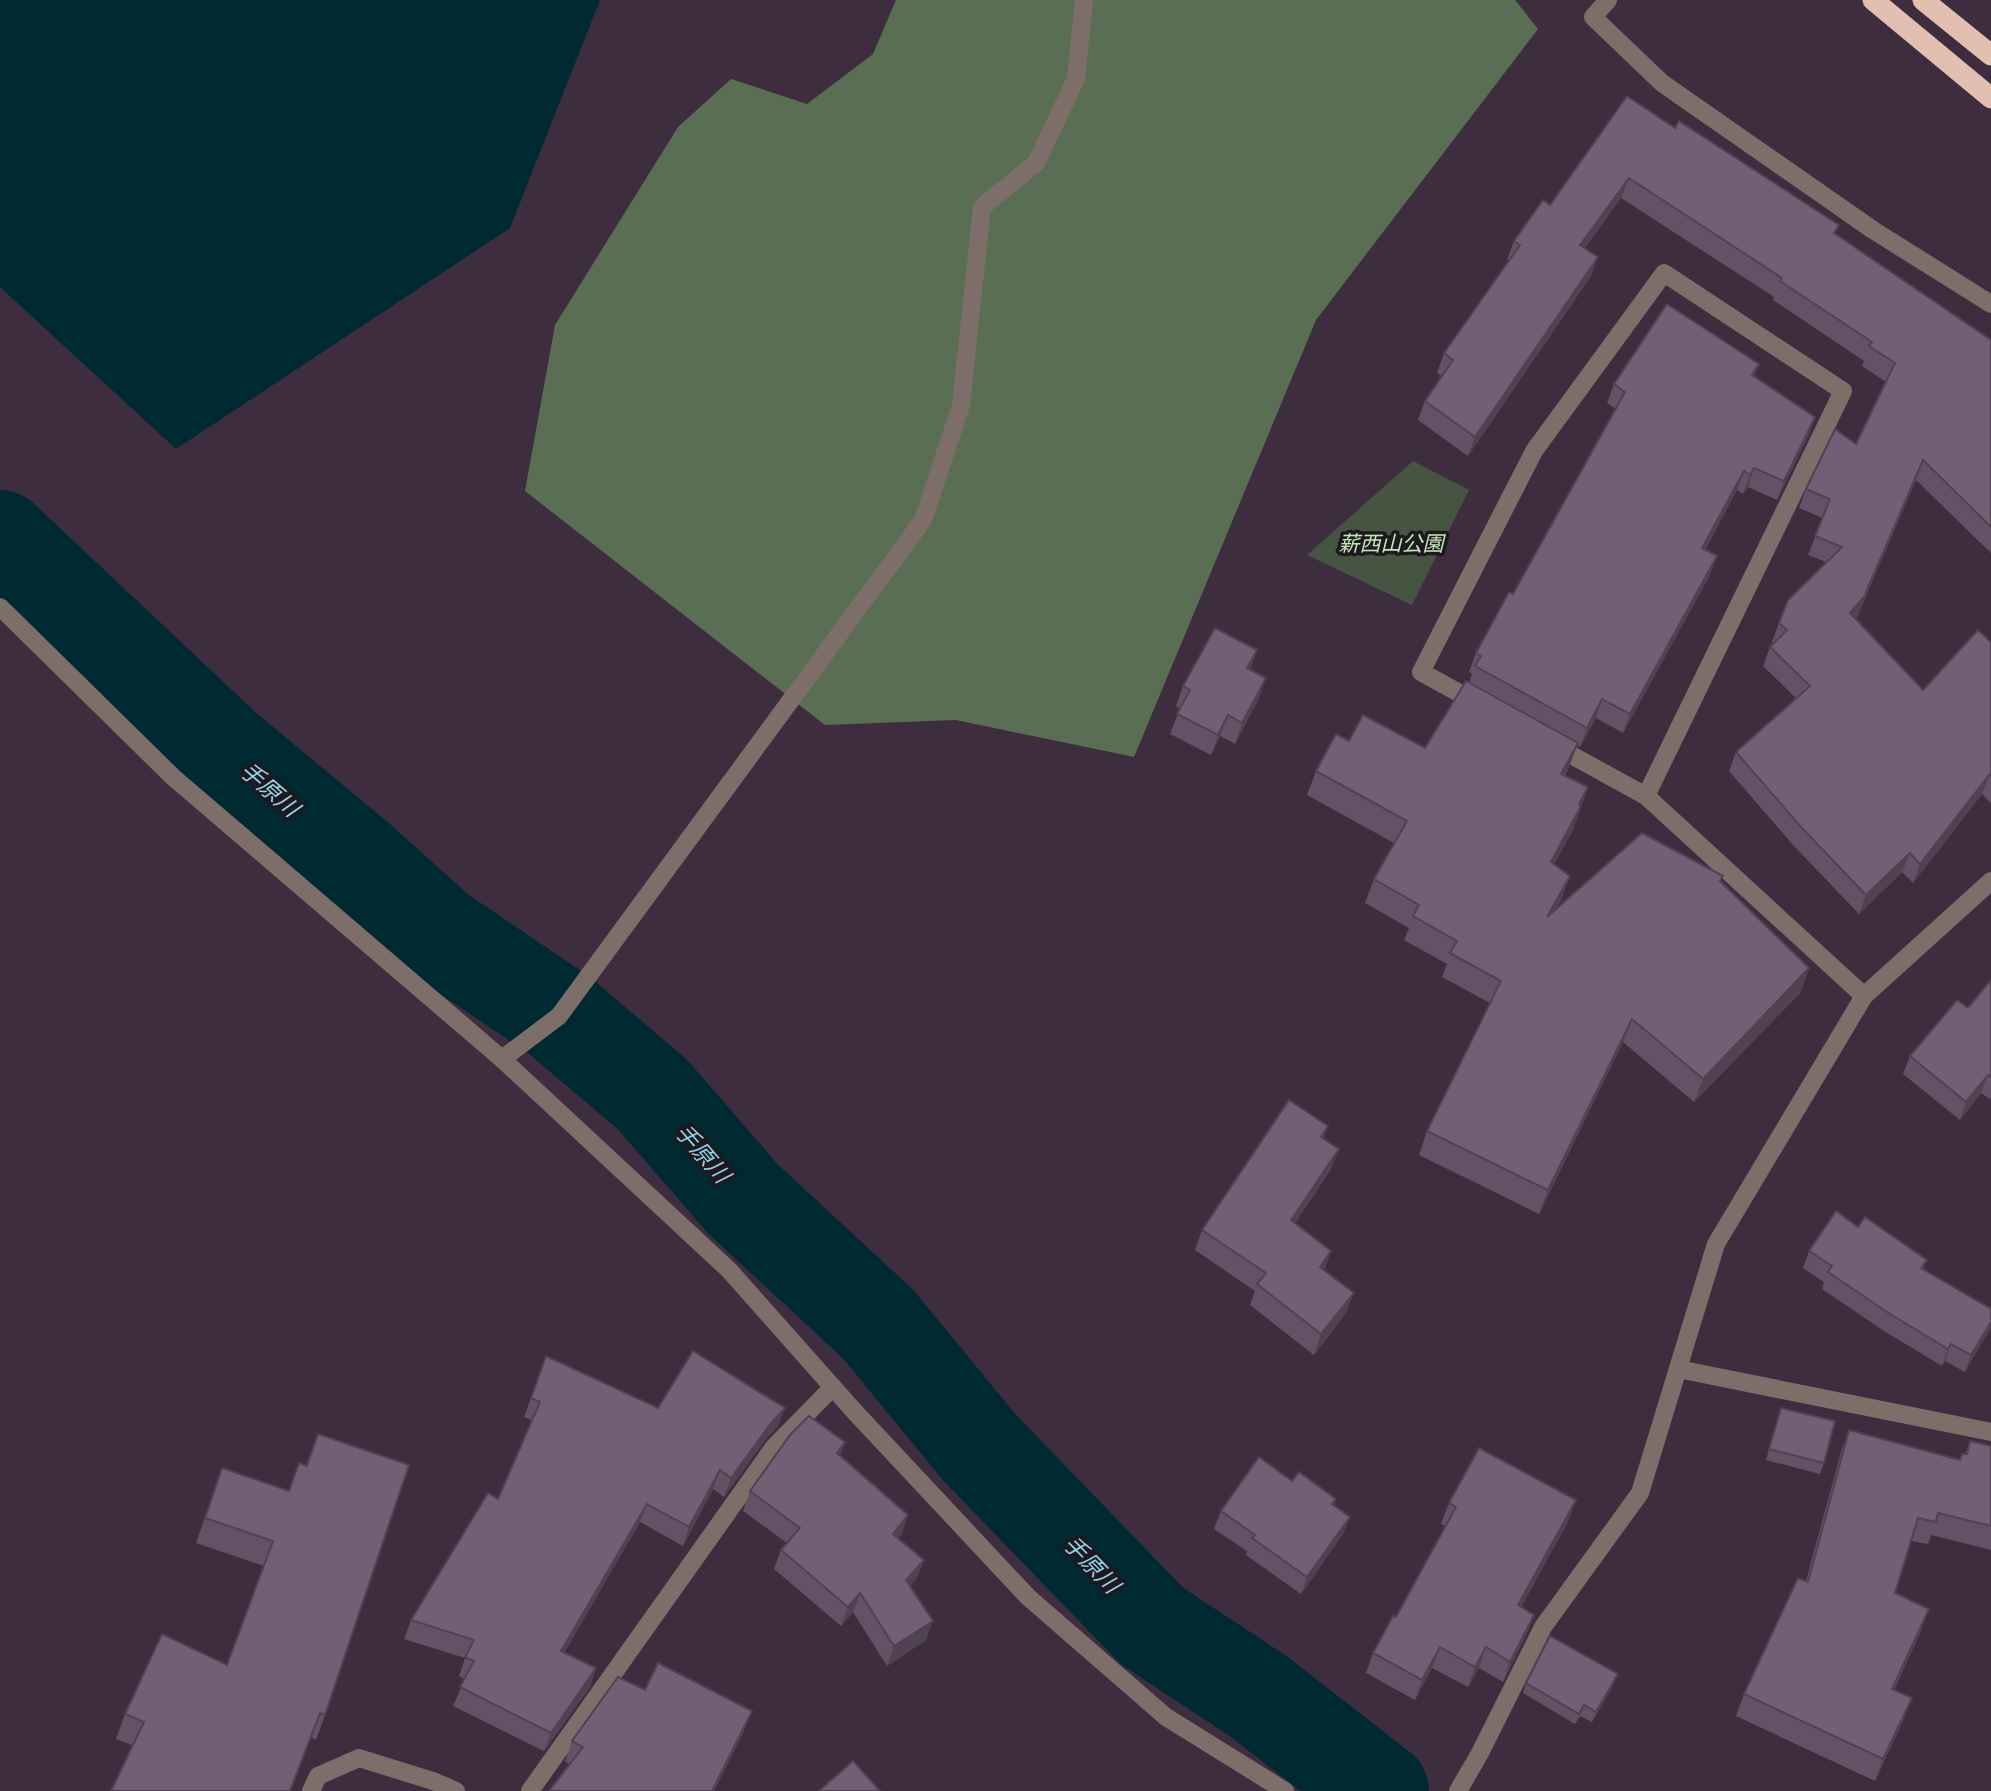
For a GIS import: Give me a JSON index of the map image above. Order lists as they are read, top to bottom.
{
  "water": ["手原川"],
  "parks": ["薪西山公園"]
}
